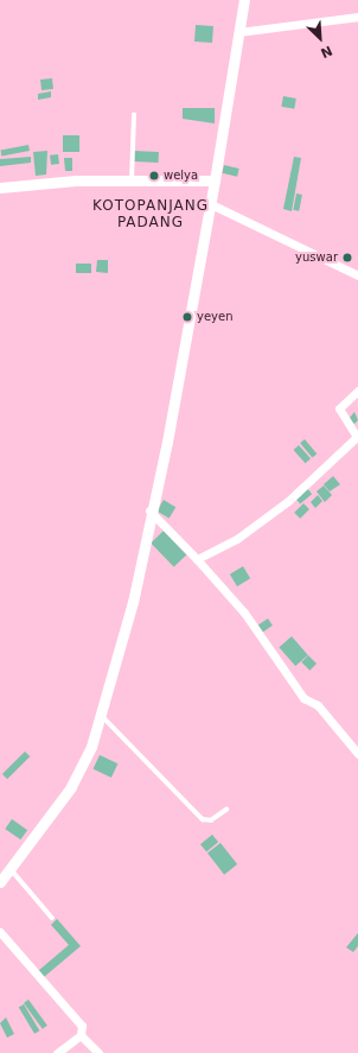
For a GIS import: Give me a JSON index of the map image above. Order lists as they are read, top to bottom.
{
  "districts": ["KOTOPANJANG PADANG"],
  "places": ["welya", "yuswar", "yeyen"],
  "north": "bottom right"
}
